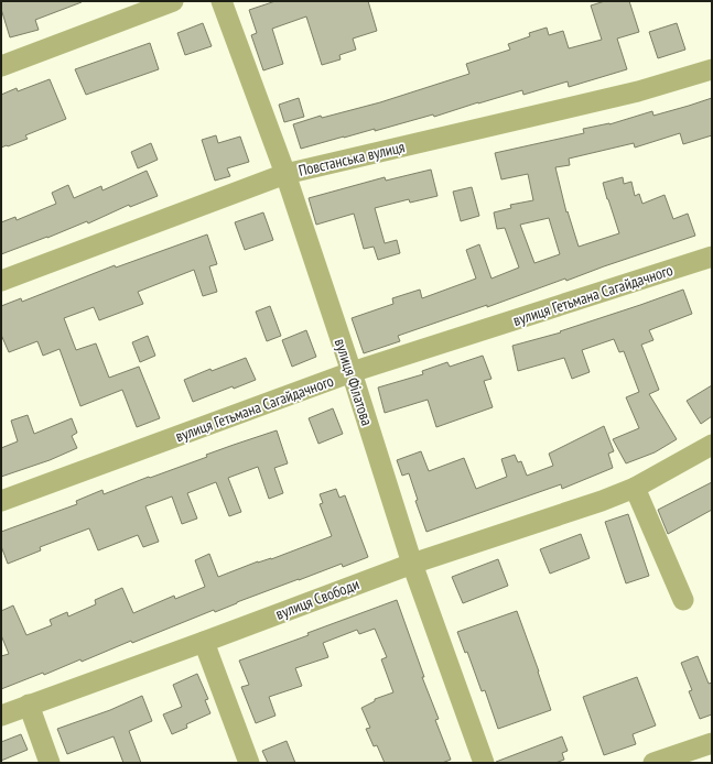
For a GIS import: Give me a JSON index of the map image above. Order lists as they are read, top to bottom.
{
  "streets": {
    "street": [
      "Повстанська вулиця",
      "вулиця Гетьмана Сагайдачного",
      "вулиця Філатова",
      "вулиця Свободи"
    ]
  },
  "crossings": [
    ["Повстанська вулиця", "вулиця Філатова"],
    ["вулиця Гетьмана Сагайдачного", "вулиця Філатова"],
    ["вулиця Філатова", "вулиця Свободи"]
  ]
}
